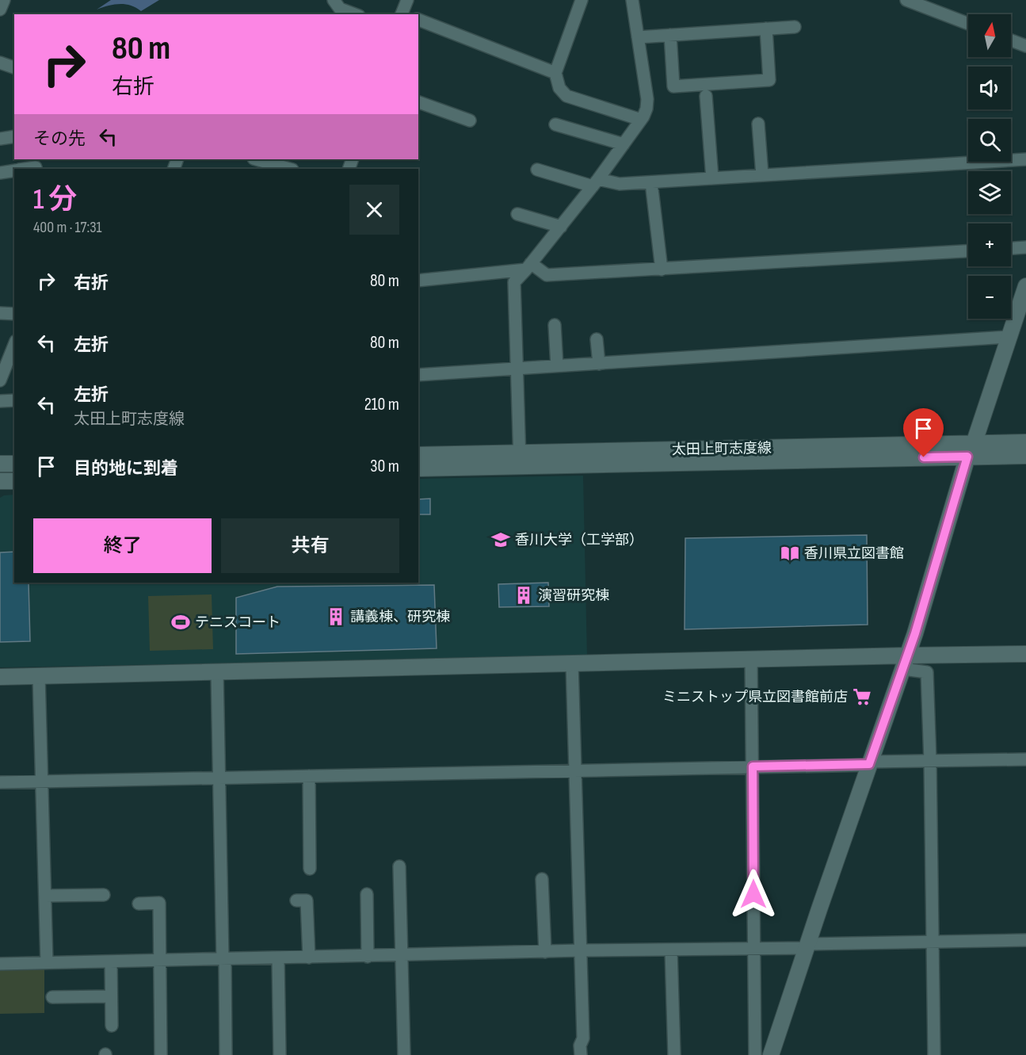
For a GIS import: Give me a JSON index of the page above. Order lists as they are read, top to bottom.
{
  "streets": {
    "street": ["太田上町志度線"]
  },
  "places": {
    "school or university": ["香川大学（工学部）"],
    "library": ["香川県立図書館"],
    "building": ["演習研究棟", "講義棟、研究棟"],
    "sports": ["テニスコート"],
    "supermarket": ["ミニストップ県立図書館前店"]
  },
  "north": "top",
  "page": {
    "map_buttons": ["+", "−"],
    "turn": ["80 m", "右折"],
    "then": "その先",
    "heading": ["1 分", "400 m · 17:31"],
    "list": [
      {
        "name": "右折",
        "value": "80 m"
      },
      {
        "name": "左折",
        "value": "80 m"
      },
      {
        "name": "左折",
        "note": "太田上町志度線",
        "value": "210 m"
      },
      {
        "name": "目的地に到着",
        "value": "30 m"
      }
    ],
    "buttons": ["終了", "共有"]
  }
}
